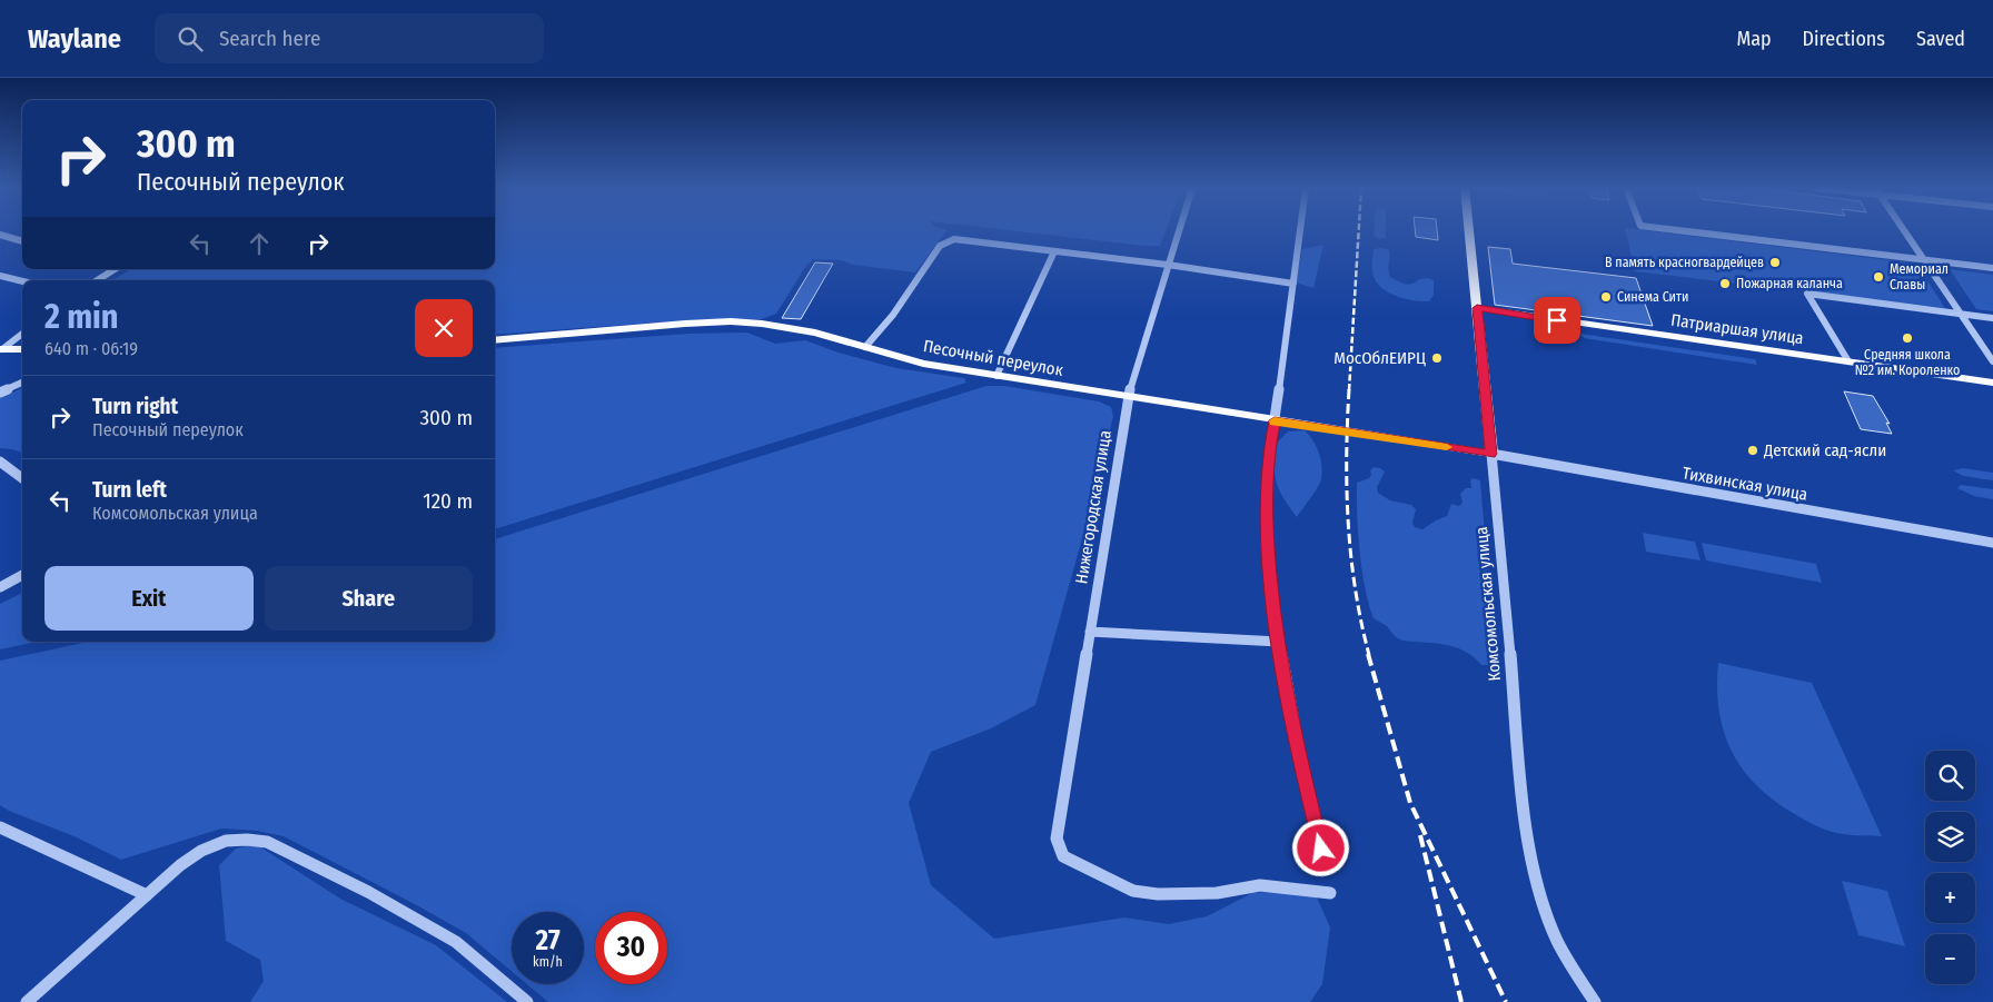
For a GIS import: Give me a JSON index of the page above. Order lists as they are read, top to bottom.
{
  "streets": {
    "main road": ["Патриаршая улица", "Песочный переулок", "Комсомольская улица"],
    "street": ["Тихвинская улица", "Нижегородская улица"]
  },
  "crossings": [
    ["Патриаршая улица", "Комсомольская улица"],
    ["Песочный переулок", "Тихвинская улица"],
    ["Песочный переулок", "Нижегородская улица"],
    ["Песочный переулок", "Комсомольская улица"],
    ["Тихвинская улица", "Комсомольская улица"]
  ],
  "places": [
    "В память красногвардейцев",
    "Мемориал Славы",
    "Пожарная каланча",
    "Синема Сити",
    "Средняя школа №2 им. Короленко",
    "МосОблЕИРЦ",
    "Детский сад-ясли"
  ],
  "page": {
    "header": "Waylane",
    "search": "Search here",
    "nav": ["Map", "Directions", "Saved"],
    "turn": ["300 m", "Песочный переулок"],
    "heading": ["2 min", "640 m · 06:19"],
    "list": [
      {
        "name": "Turn right",
        "note": "Песочный переулок",
        "value": "300 m"
      },
      {
        "name": "Turn left",
        "note": "Комсомольская улица",
        "value": "120 m"
      }
    ],
    "buttons": ["Exit", "Share"],
    "map_buttons": ["+", "−"],
    "speed": "27 km/h",
    "limit": "30"
  }
}
